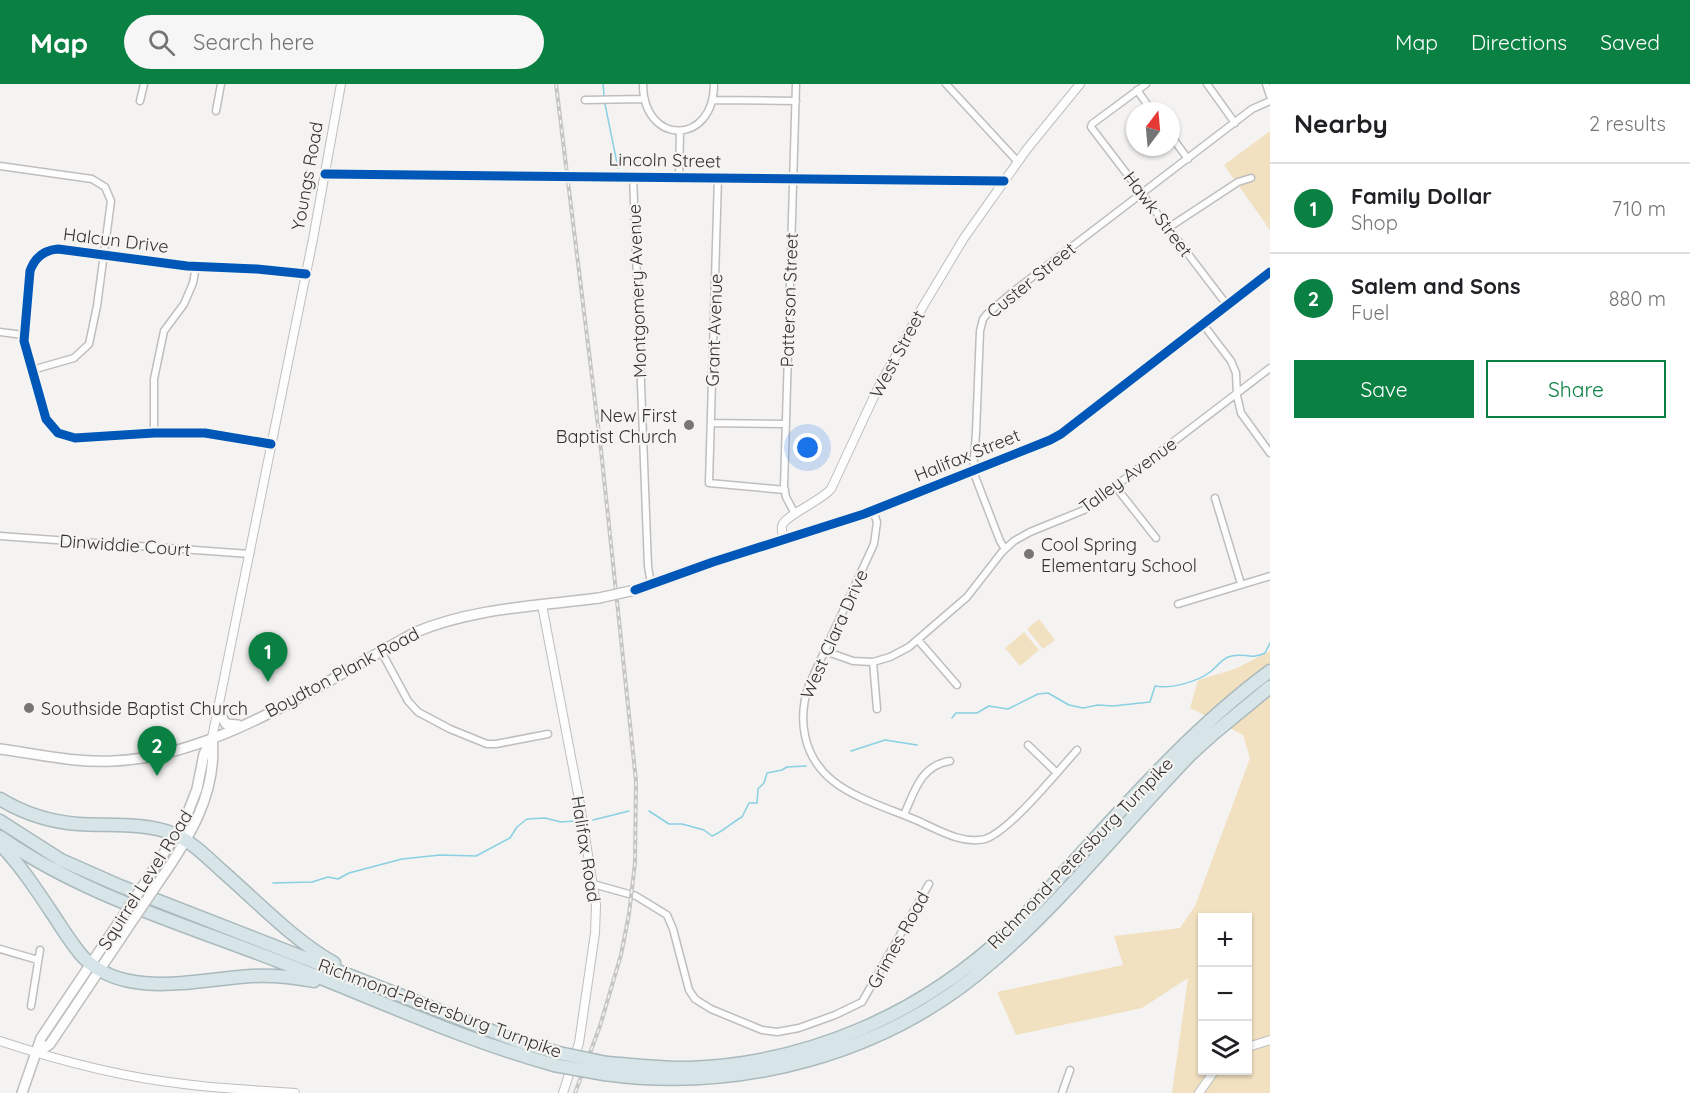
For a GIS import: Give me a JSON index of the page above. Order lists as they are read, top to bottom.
{
  "streets": {
    "highway": ["Richmond-Petersburg Turnpike"],
    "main road": ["Halifax Street", "Boydton Plank Road", "Squirrel Level Road"],
    "street": [
      "Lincoln Street",
      "Youngs Road",
      "Hawk Street",
      "Halcun Drive",
      "Custer Street",
      "Montgomery Avenue",
      "Patterson Street",
      "Grant Avenue",
      "West Street",
      "Talley Avenue",
      "Dinwiddie Court",
      "West Clara Drive",
      "Halifax Road",
      "Grimes Road"
    ]
  },
  "crossings": [
    ["Lincoln Street", "Youngs Road"],
    ["Lincoln Street", "Montgomery Avenue"],
    ["Lincoln Street", "Patterson Street"],
    ["Lincoln Street", "Grant Avenue"],
    ["Lincoln Street", "West Street"],
    ["Youngs Road", "Halcun Drive"],
    ["Youngs Road", "Dinwiddie Court"],
    ["Youngs Road", "Boydton Plank Road"],
    ["Youngs Road", "Squirrel Level Road"],
    ["Hawk Street", "Custer Street"],
    ["Hawk Street", "Halifax Street"],
    ["Custer Street", "Halifax Street"],
    ["Custer Street", "Talley Avenue"],
    ["Montgomery Avenue", "Halifax Street"],
    ["Patterson Street", "Grant Avenue"],
    ["Patterson Street", "West Street"],
    ["Halifax Street", "West Clara Drive"],
    ["Halifax Street", "Boydton Plank Road"],
    ["Boydton Plank Road", "Halifax Road"],
    ["Boydton Plank Road", "Squirrel Level Road"],
    ["Halifax Road", "Grimes Road"]
  ],
  "places": ["New First Baptist Church", "Cool Spring Elementary School", "Southside Baptist Church"],
  "north": "top",
  "page": {
    "header": "Map",
    "search": "Search here",
    "nav": ["Map", "Directions", "Saved"],
    "heading": ["Nearby", "2 results"],
    "list": [
      {
        "mark": "1",
        "name": "Family Dollar",
        "note": "Shop",
        "value": "710 m"
      },
      {
        "mark": "2",
        "name": "Salem and Sons",
        "note": "Fuel",
        "value": "880 m"
      }
    ],
    "buttons": ["Save", "Share"],
    "pins": ["1", "2"],
    "map_buttons": ["+", "−"]
  }
}
